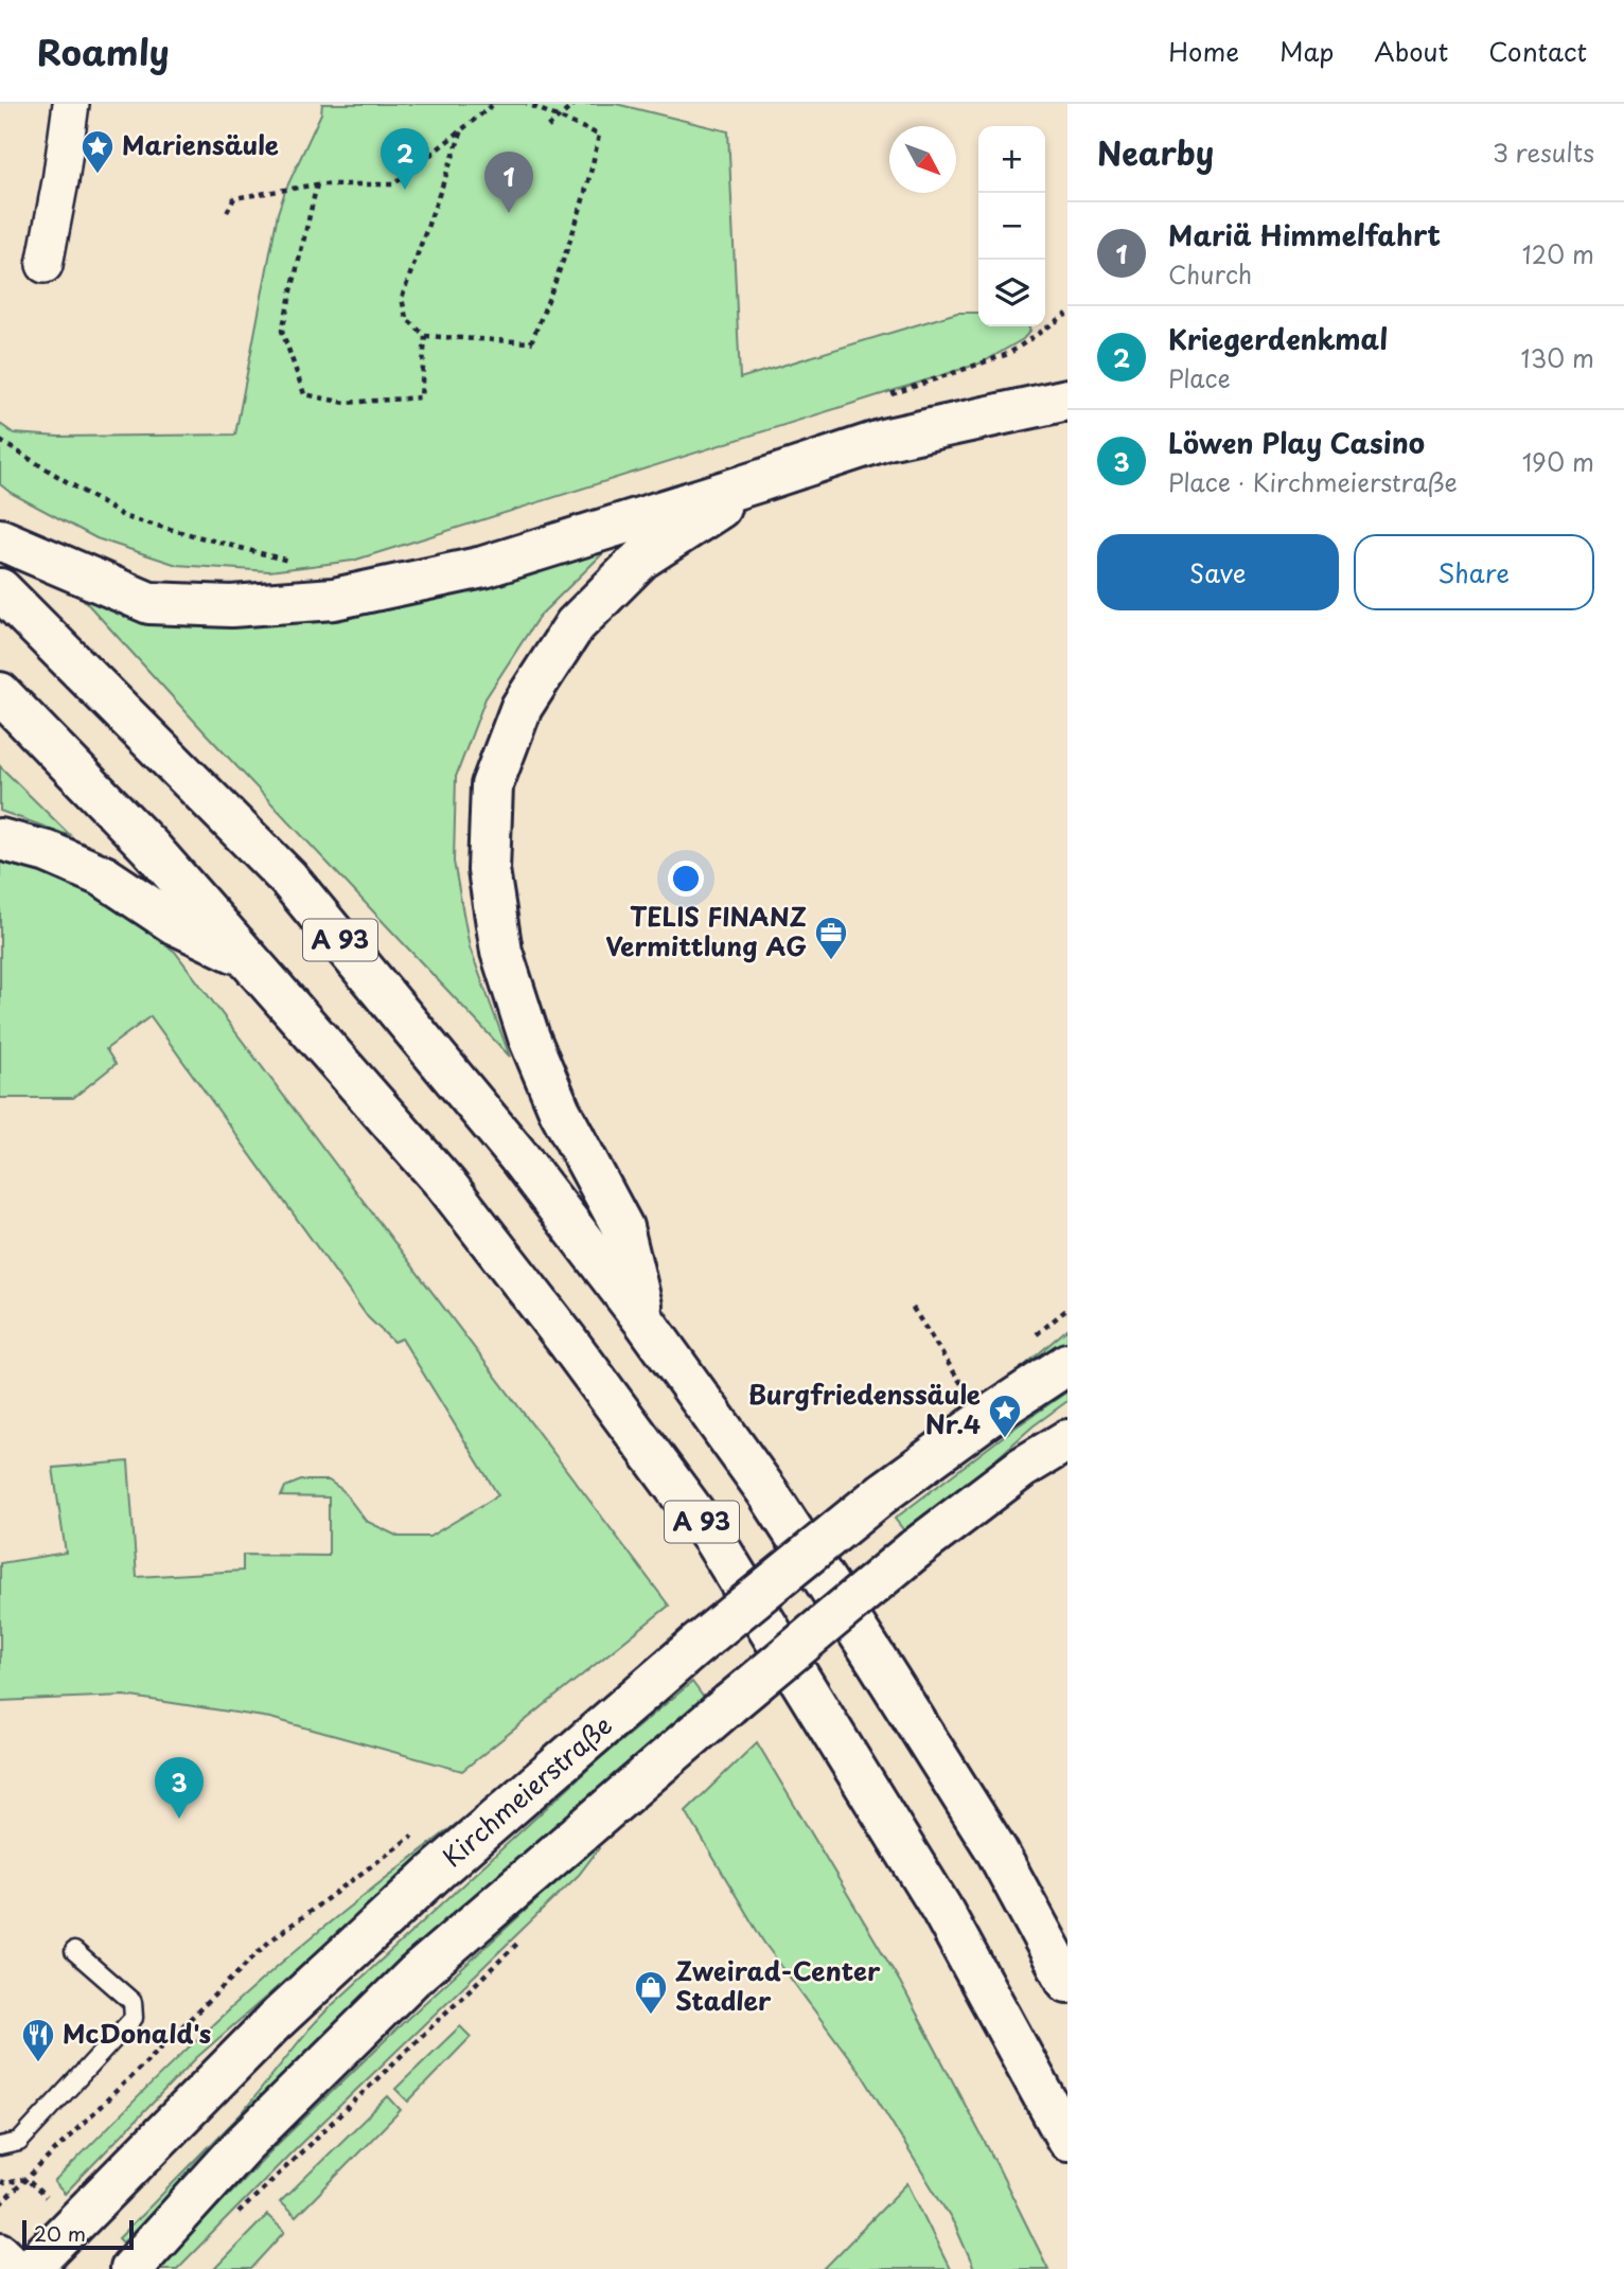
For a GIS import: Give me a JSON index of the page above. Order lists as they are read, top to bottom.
{
  "streets": {
    "main road": ["A 93", "Kirchmeierstraße"]
  },
  "places": {
    "place": ["Mariensäule", "Burgfriedenssäule Nr.4"],
    "office": ["TELIS FINANZ Vermittlung AG"],
    "shop": ["Zweirad-Center Stadler"],
    "restaurant": ["McDonald's"]
  },
  "scale_bar": "20 m",
  "north": "bottom right",
  "page": {
    "header": "Roamly",
    "nav": [
      "Home",
      "Map",
      "About",
      "Contact"
    ],
    "heading": ["Nearby", "3 results"],
    "map_buttons": ["+", "−"],
    "pins": ["2", "1", "3"],
    "list": [
      {
        "mark": "1",
        "name": "Mariä Himmelfahrt",
        "note": "Church",
        "value": "120 m"
      },
      {
        "mark": "2",
        "name": "Kriegerdenkmal",
        "note": "Place",
        "value": "130 m"
      },
      {
        "mark": "3",
        "name": "Löwen Play Casino",
        "note": "Place · Kirchmeierstraße",
        "value": "190 m"
      }
    ],
    "buttons": ["Save", "Share"],
    "scale": "20 m"
  }
}
